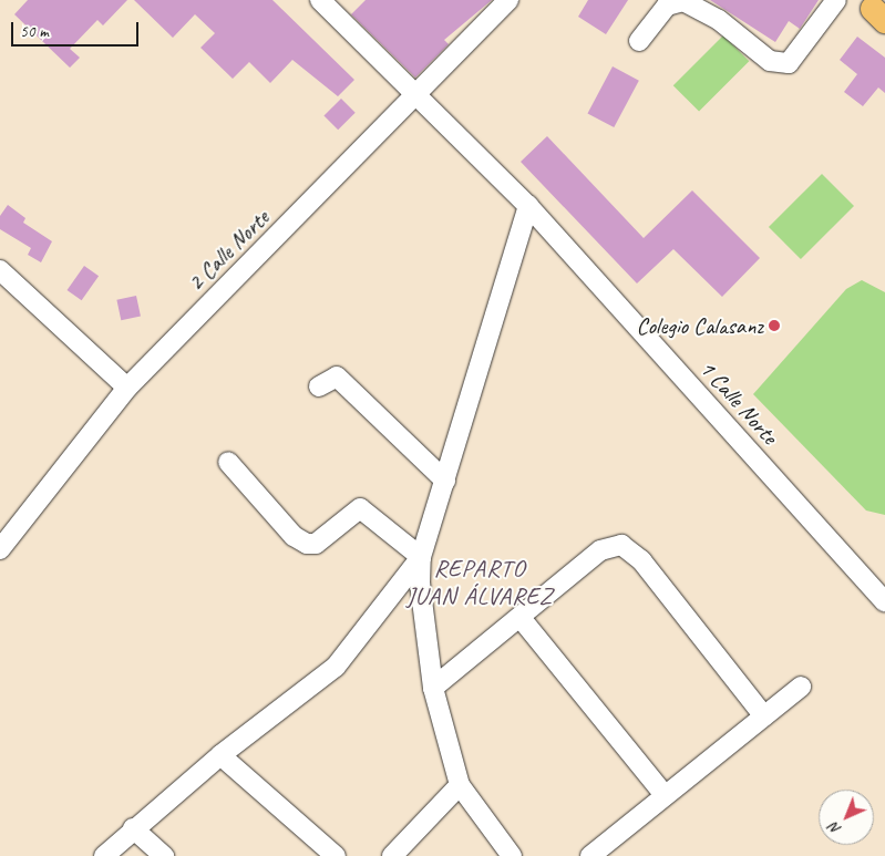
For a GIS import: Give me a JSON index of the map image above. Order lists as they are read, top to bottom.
{
  "streets": {
    "street": ["2 Calle Norte", "1 Calle Norte"]
  },
  "crossings": [
    ["2 Calle Norte", "1 Calle Norte"]
  ],
  "districts": ["REPARTO JUAN ÁLVAREZ"],
  "places": ["Colegio Calasanz"],
  "scale_bar": "50 m",
  "north": "bottom left"
}
